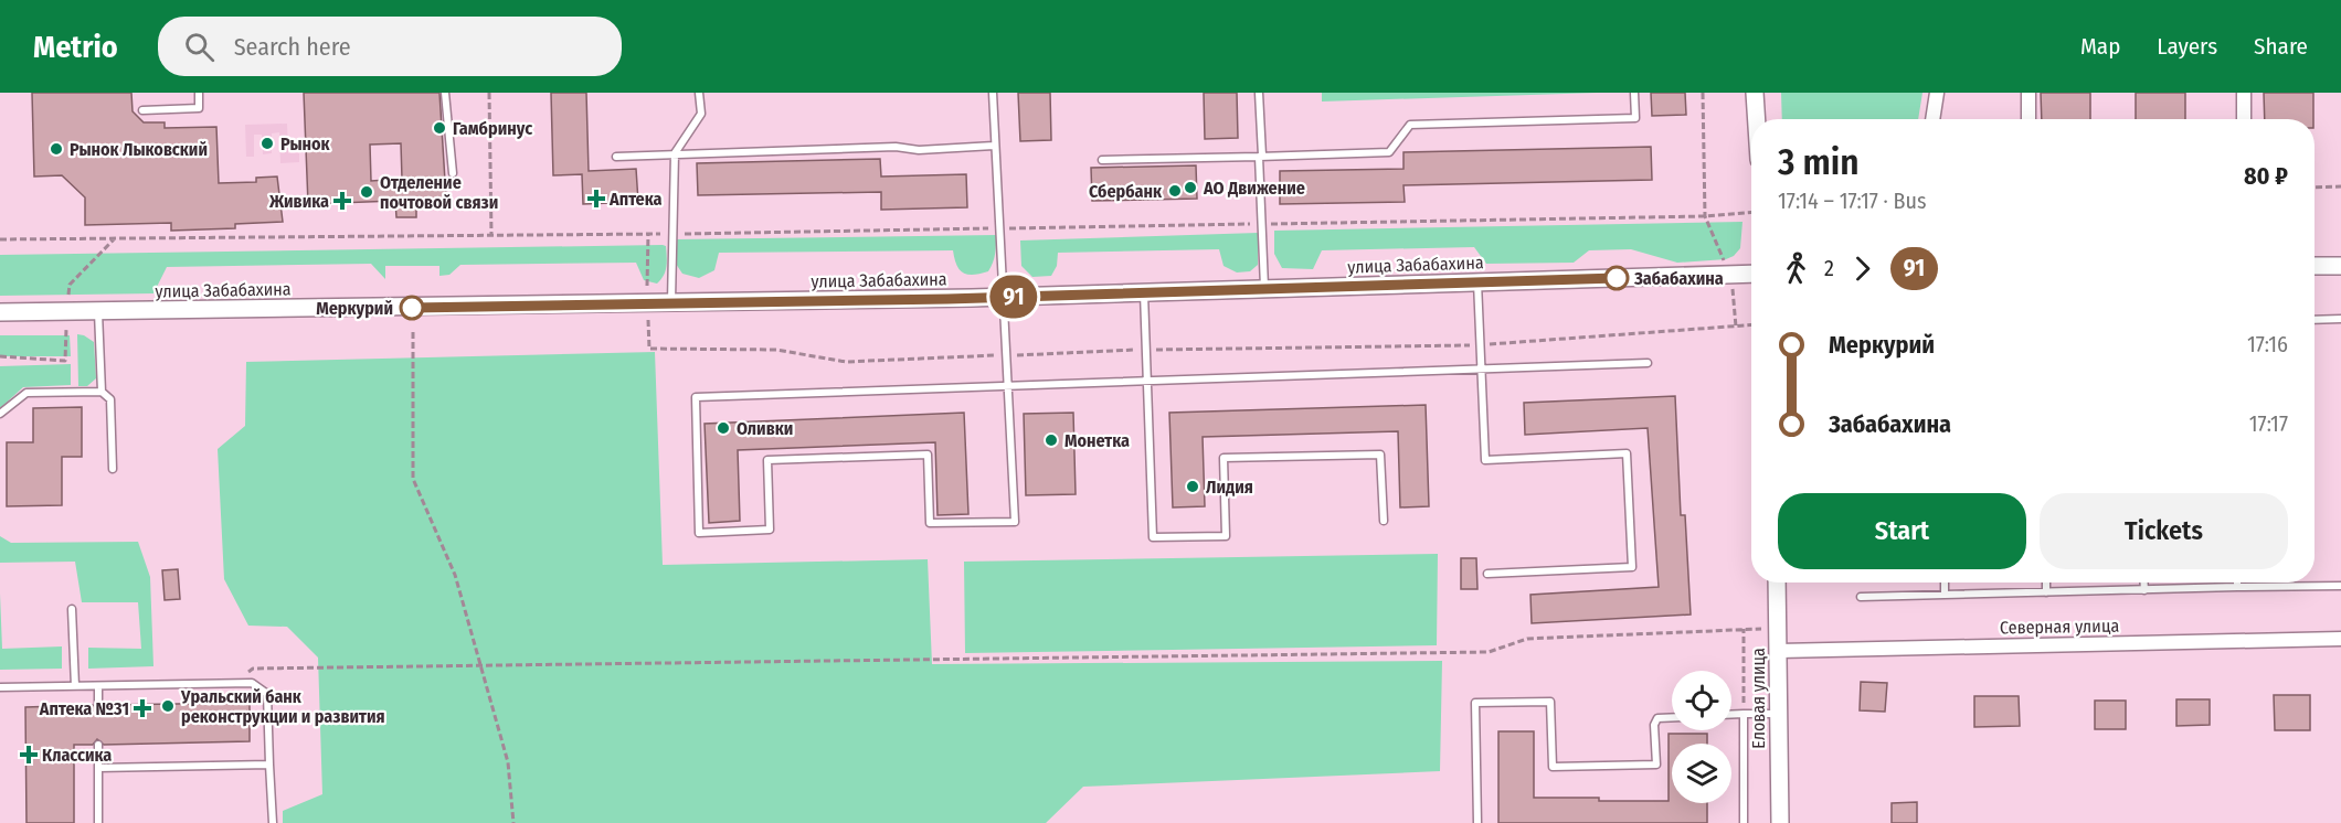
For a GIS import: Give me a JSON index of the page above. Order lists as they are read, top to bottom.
{
  "streets": {
    "street": ["улица Забабахина", "Северная улица", "Еловая улица"]
  },
  "crossings": [
    ["Северная улица", "Еловая улица"]
  ],
  "places": {
    "other": [
      "Гамбринус",
      "Рынок",
      "Рынок Лыковский",
      "АО Движение",
      "Сбербанк",
      "Отделение почтовой связи",
      "Забабахина",
      "Меркурий",
      "Оливки",
      "Монетка",
      "Лидия",
      "Уральский банк реконструкции и развития"
    ],
    "health": [
      "Аптека",
      "Живика",
      "Аптека №31",
      "Классика"
    ]
  },
  "lines": ["bus line 91"],
  "page": {
    "header": "Metrio",
    "search": "Search here",
    "nav": ["Map", "Layers", "Share"],
    "on_map": "91",
    "heading": ["3 min", "17:14 – 17:17 · Bus", "80 ₽"],
    "legs": ["2", "91"],
    "list": [
      {
        "name": "Меркурий",
        "value": "17:16"
      },
      {
        "name": "Забабахина",
        "value": "17:17"
      }
    ],
    "buttons": ["Start", "Tickets"]
  }
}
